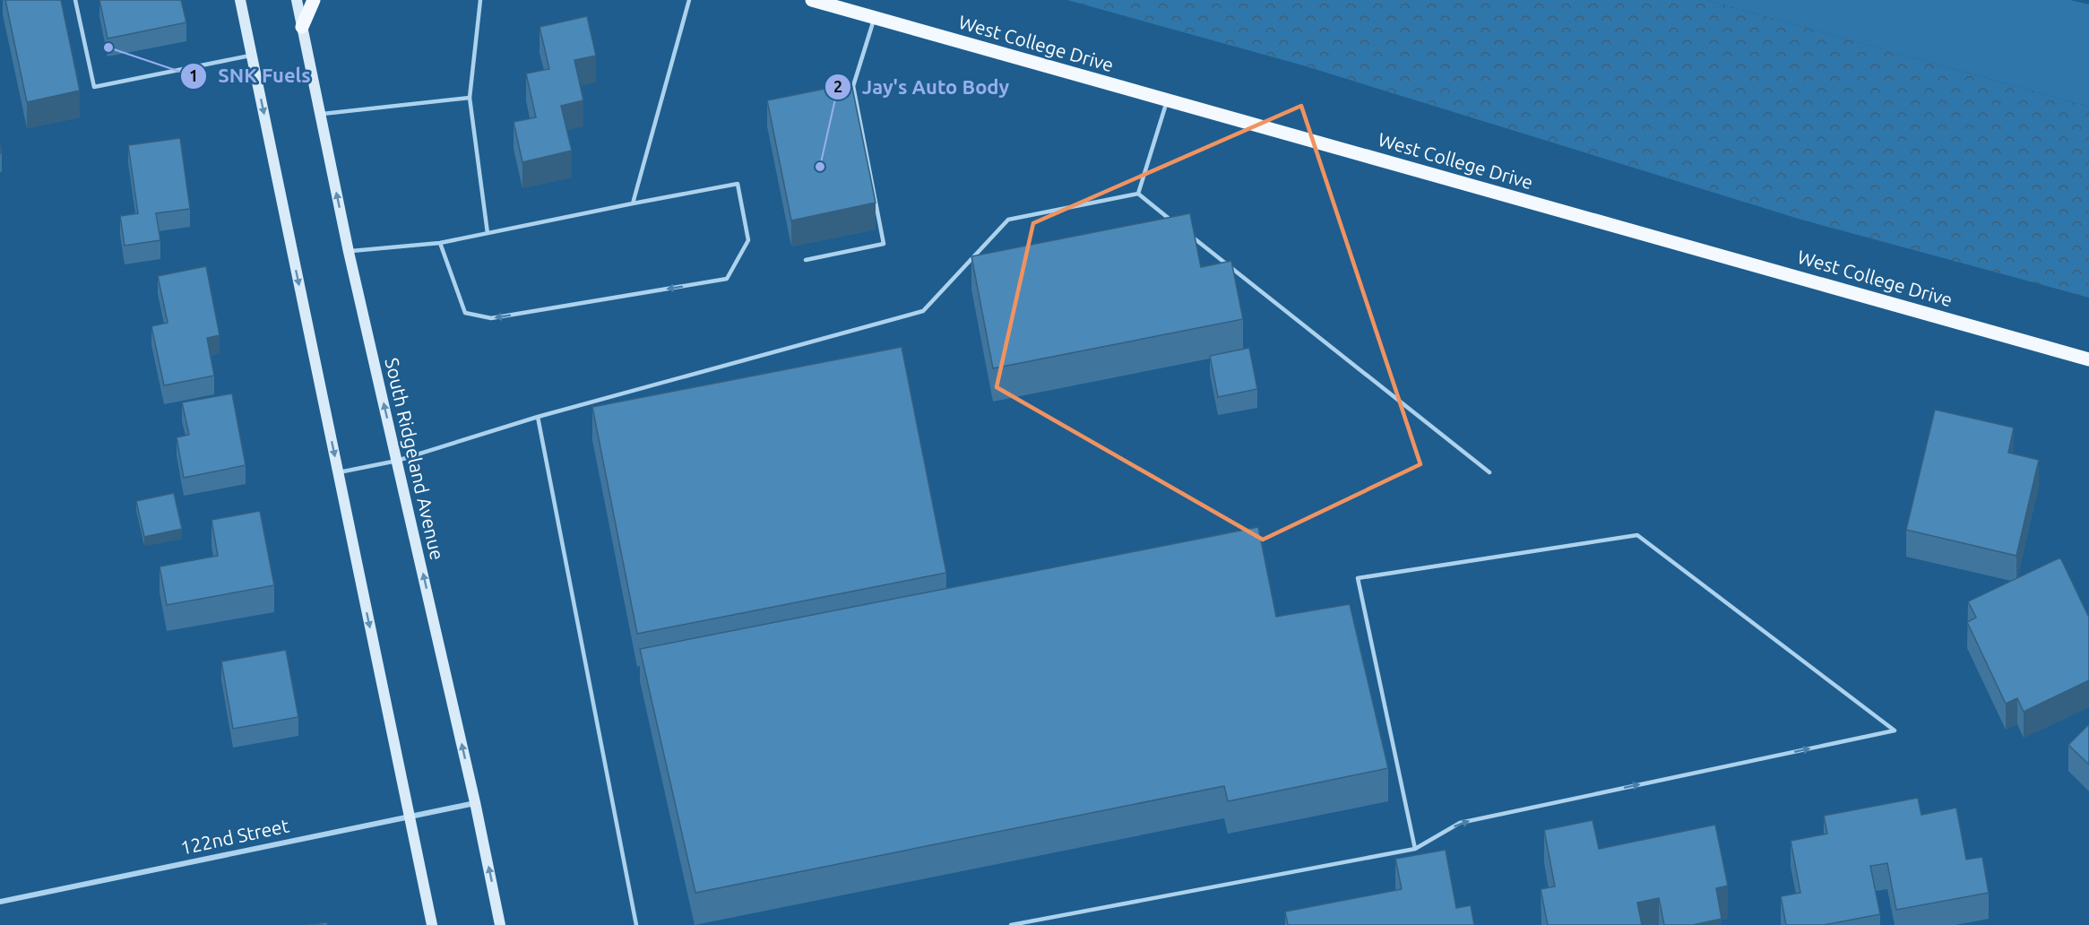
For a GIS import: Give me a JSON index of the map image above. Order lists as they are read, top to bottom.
{
  "streets": {
    "main road": ["West College Drive", "South Ridgeland Avenue"],
    "street": ["122nd Street"]
  },
  "crossings": [
    ["South Ridgeland Avenue", "122nd Street"]
  ],
  "places": ["SNK Fuels", "Jay's Auto Body"]
}
